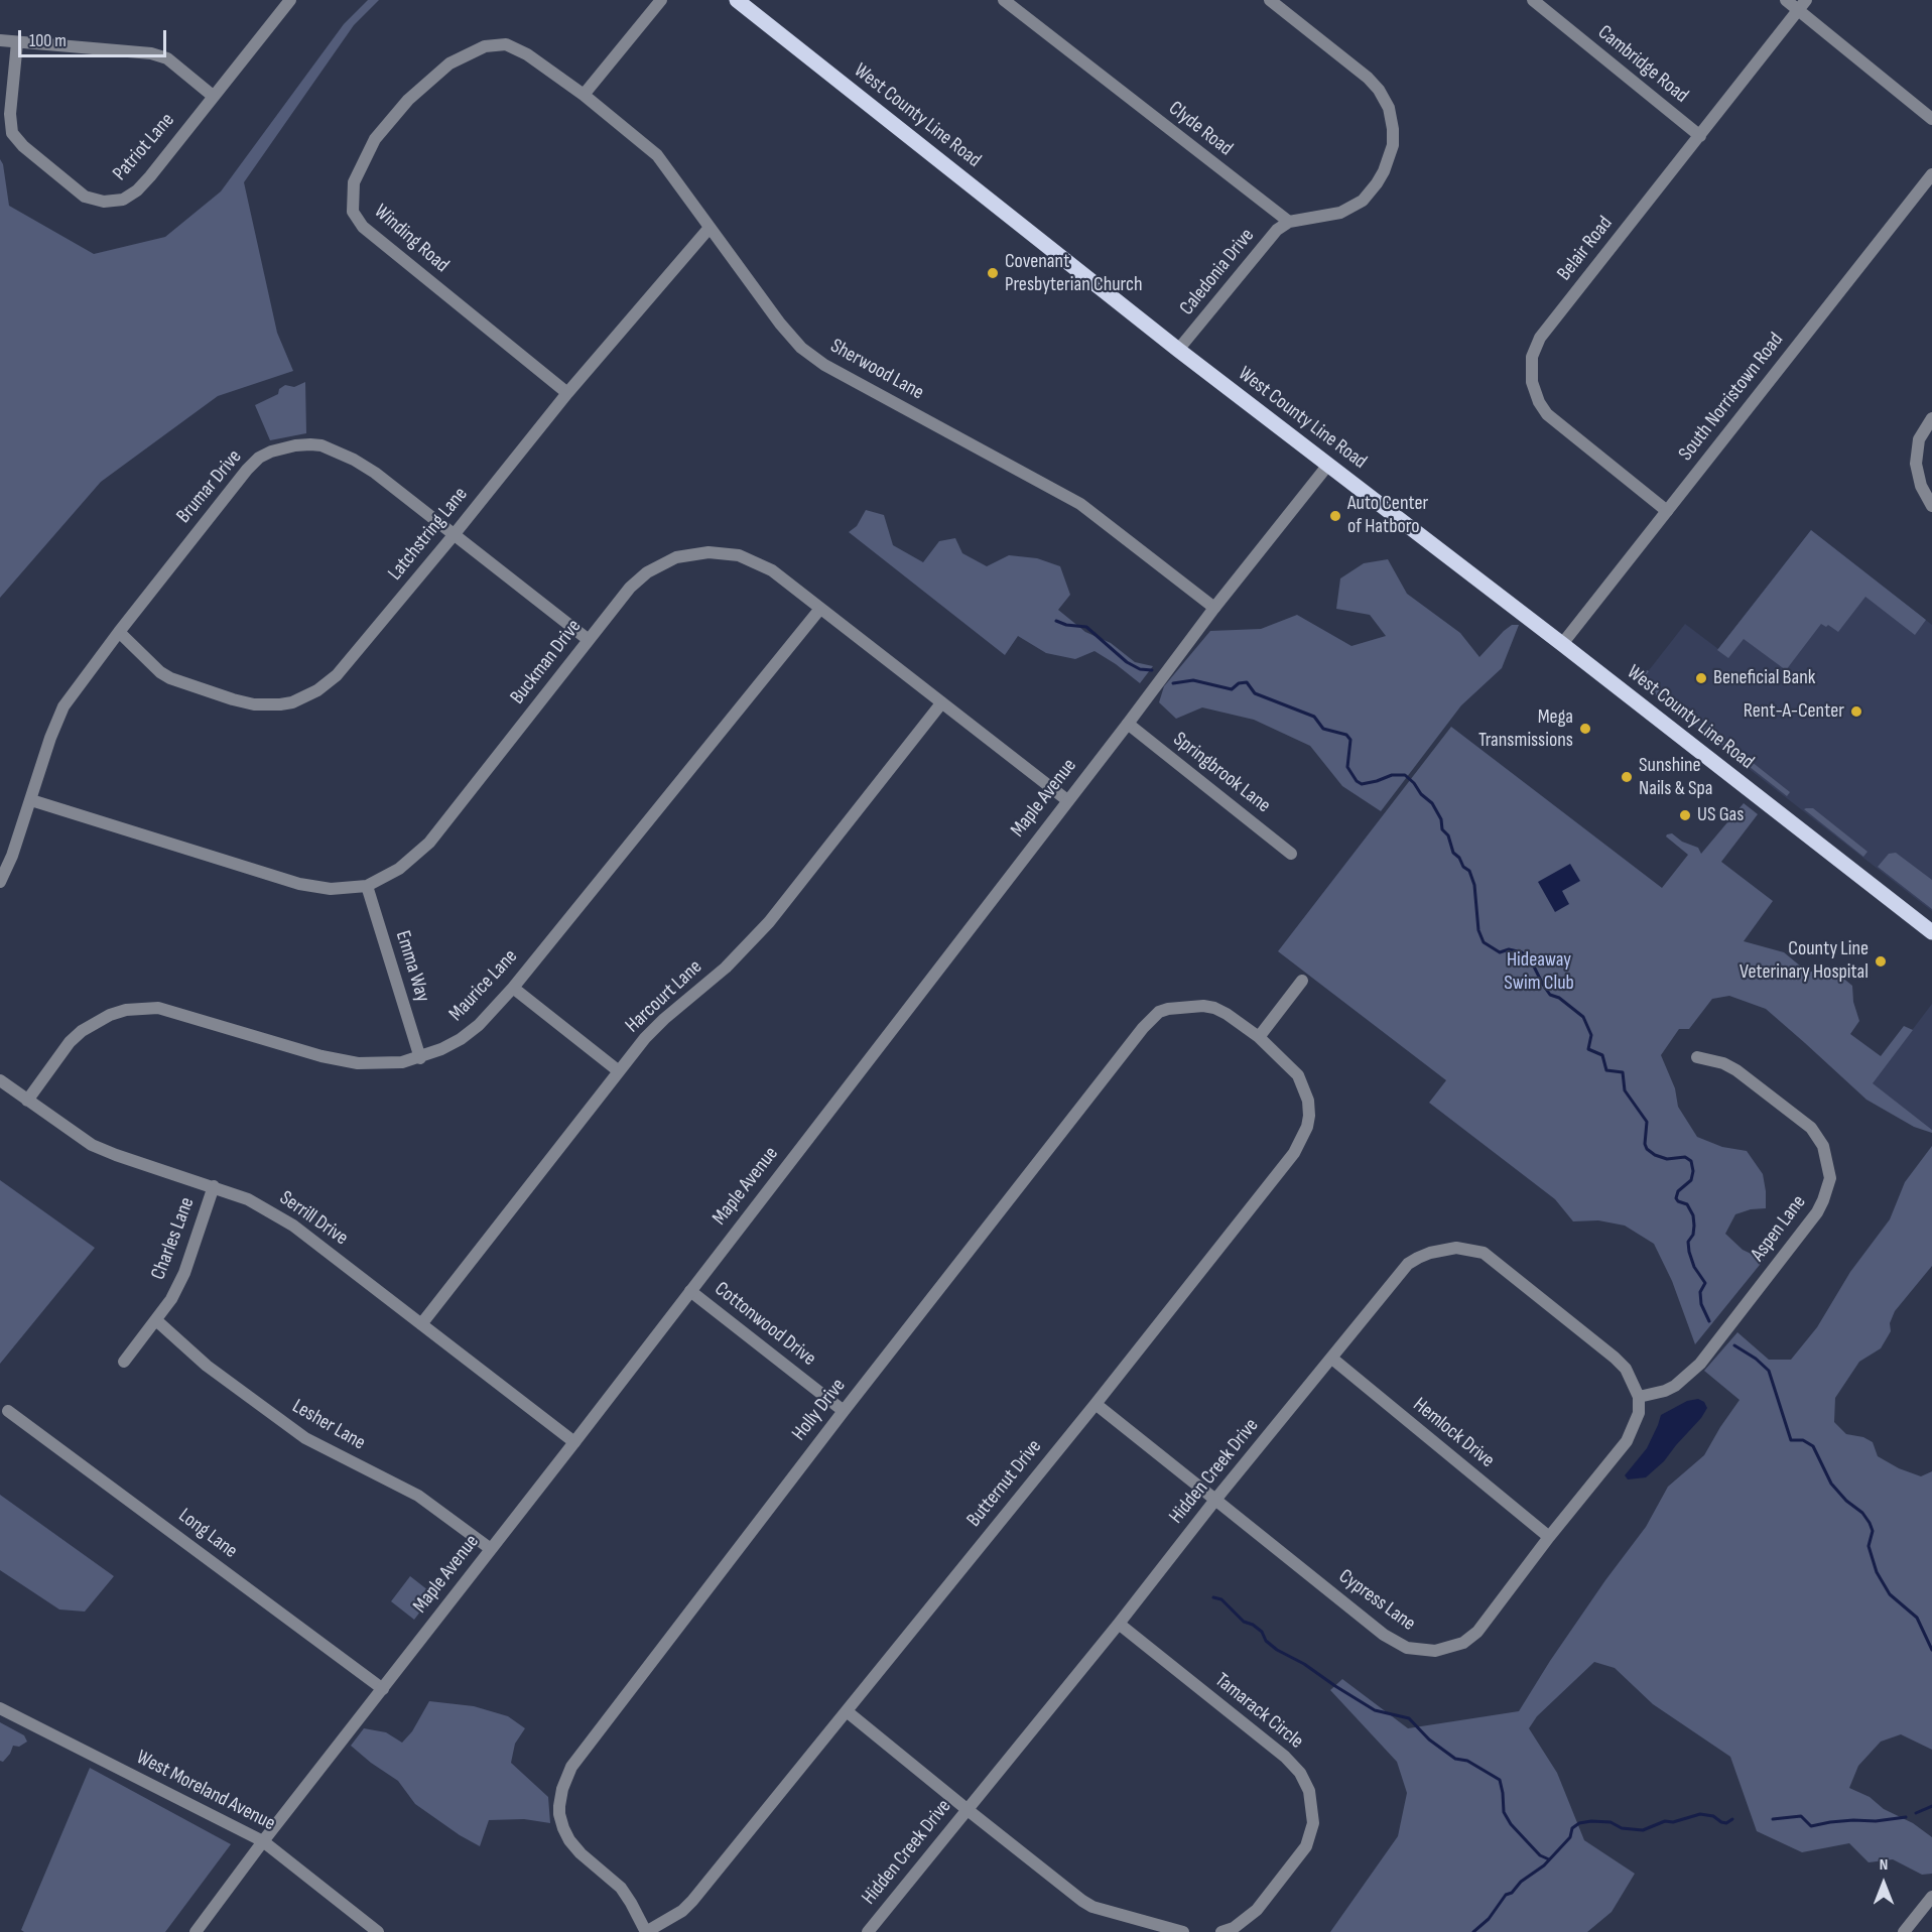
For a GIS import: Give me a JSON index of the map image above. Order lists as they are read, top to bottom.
{
  "streets": {
    "main road": ["West County Line Road"],
    "street": [
      "Cambridge Road",
      "Clyde Road",
      "Patriot Lane",
      "Winding Road",
      "Belair Road",
      "Caledonia Drive",
      "Sherwood Lane",
      "South Norristown Road",
      "Brumar Drive",
      "Latchstring Lane",
      "Buckman Drive",
      "Springbrook Lane",
      "Maple Avenue",
      "Emma Way",
      "Maurice Lane",
      "Harcourt Lane",
      "Serrill Drive",
      "Aspen Lane",
      "Charles Lane",
      "Cottonwood Drive",
      "Holly Drive",
      "Lesher Lane",
      "Hemlock Drive",
      "Hidden Creek Drive",
      "Butternut Drive",
      "Long Lane",
      "Cypress Lane",
      "Tamarack Circle",
      "West Moreland Avenue"
    ]
  },
  "crossings": [
    ["Cambridge Road", "Belair Road"],
    ["West County Line Road", "Caledonia Drive"],
    ["West County Line Road", "South Norristown Road"],
    ["West County Line Road", "Maple Avenue"],
    ["Clyde Road", "Caledonia Drive"],
    ["Winding Road", "Sherwood Lane"],
    ["Winding Road", "Latchstring Lane"],
    ["Belair Road", "South Norristown Road"],
    ["Sherwood Lane", "Latchstring Lane"],
    ["Sherwood Lane", "Maple Avenue"],
    ["Brumar Drive", "Latchstring Lane"],
    ["Brumar Drive", "Buckman Drive"],
    ["Buckman Drive", "Maple Avenue"],
    ["Buckman Drive", "Emma Way"],
    ["Buckman Drive", "Maurice Lane"],
    ["Buckman Drive", "Harcourt Lane"],
    ["Springbrook Lane", "Maple Avenue"],
    ["Maple Avenue", "Serrill Drive"],
    ["Maple Avenue", "Cottonwood Drive"],
    ["Maple Avenue", "Lesher Lane"],
    ["Maple Avenue", "Long Lane"],
    ["Maple Avenue", "West Moreland Avenue"],
    ["Emma Way", "Maurice Lane"],
    ["Maurice Lane", "Serrill Drive"],
    ["Harcourt Lane", "Serrill Drive"],
    ["Serrill Drive", "Charles Lane"],
    ["Aspen Lane", "Hidden Creek Drive"],
    ["Aspen Lane", "Cypress Lane"],
    ["Charles Lane", "Lesher Lane"],
    ["Cottonwood Drive", "Holly Drive"],
    ["Holly Drive", "Butternut Drive"],
    ["Hemlock Drive", "Hidden Creek Drive"],
    ["Hemlock Drive", "Cypress Lane"],
    ["Hidden Creek Drive", "Cypress Lane"],
    ["Hidden Creek Drive", "Tamarack Circle"],
    ["Butternut Drive", "Cypress Lane"]
  ],
  "parks": ["Hideaway Swim Club"],
  "places": [
    "Covenant Presbyterian Church",
    "Auto Center of Hatboro",
    "Beneficial Bank",
    "Rent-A-Center",
    "Mega Transmissions",
    "Sunshine Nails & Spa",
    "US Gas",
    "County Line Veterinary Hospital"
  ],
  "scale_bar": "100 m",
  "north": "top"
}
